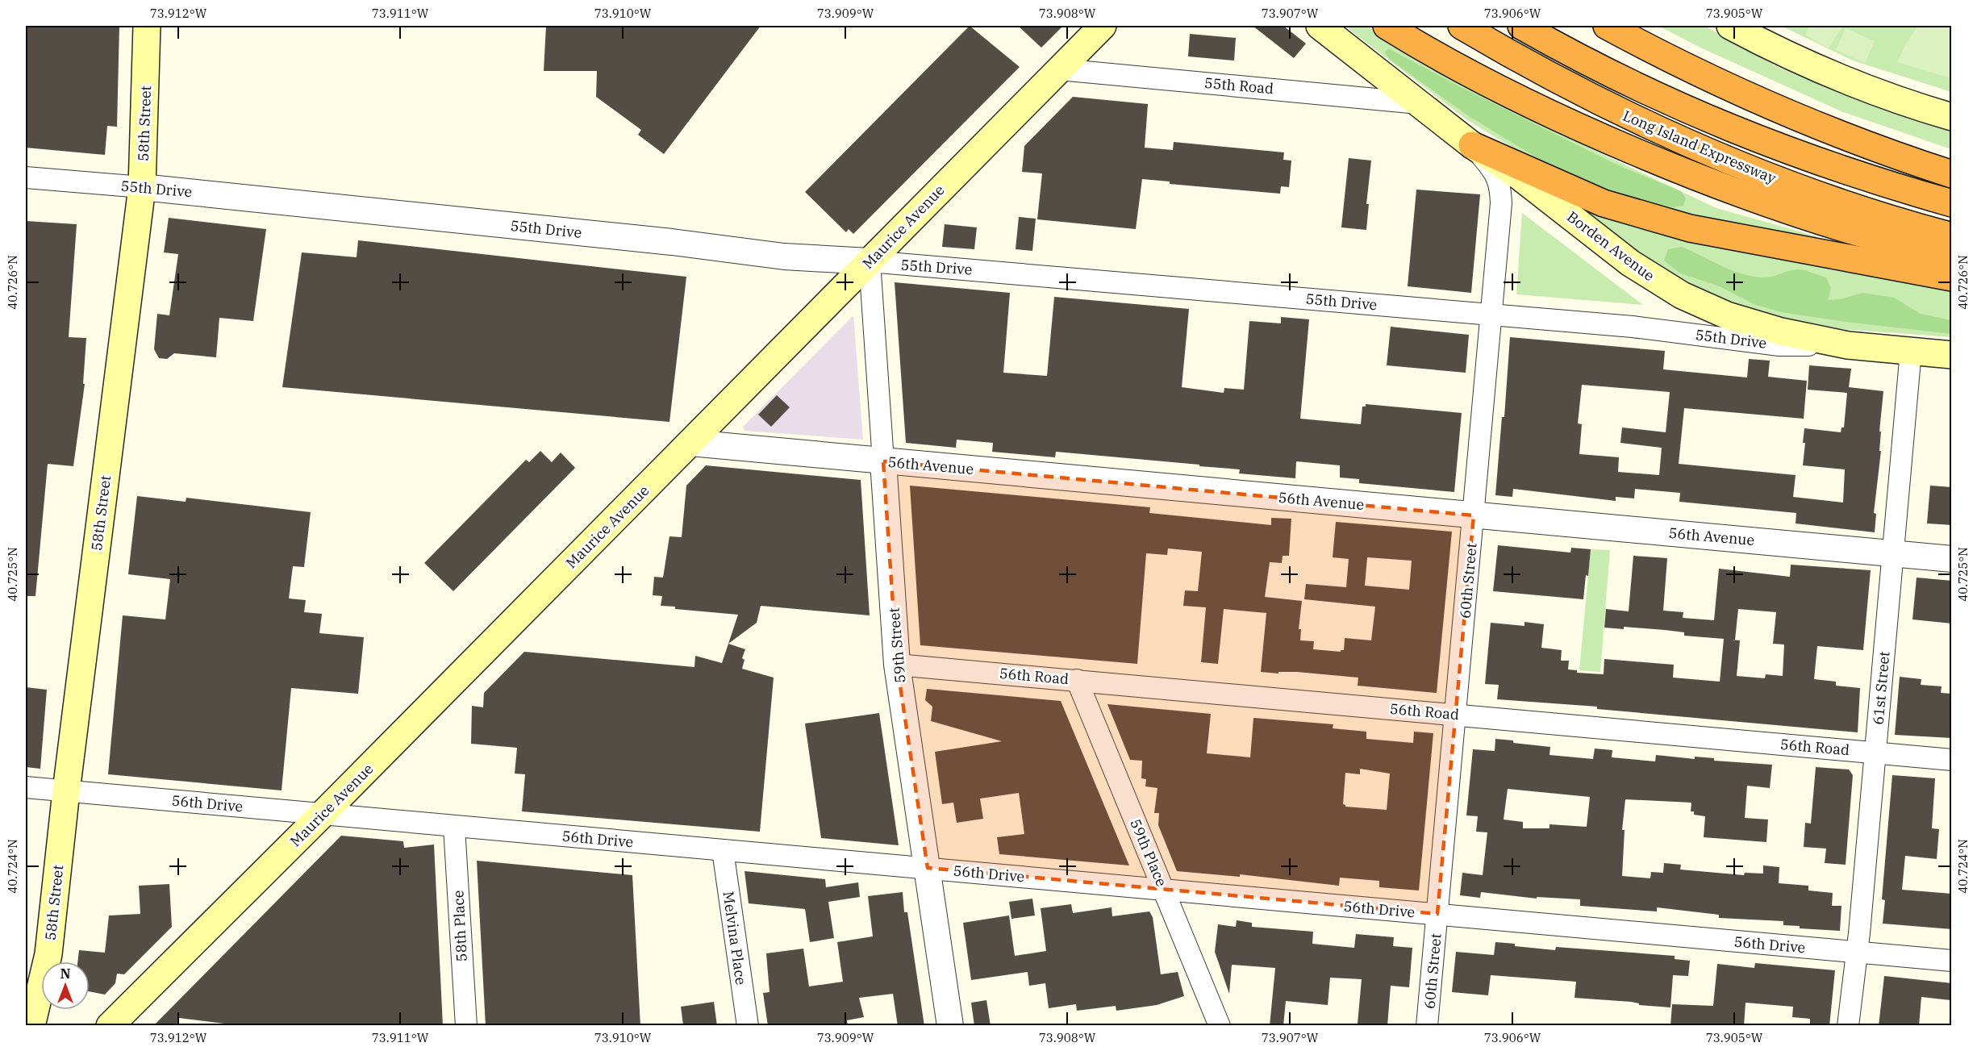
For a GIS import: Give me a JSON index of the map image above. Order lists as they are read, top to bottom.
{
  "streets": {
    "highway": ["Long Island Expressway"],
    "main road": ["58th Street", "Maurice Avenue", "Borden Avenue"],
    "street": [
      "55th Road",
      "55th Drive",
      "56th Avenue",
      "60th Street",
      "59th Street",
      "56th Road",
      "61st Street",
      "56th Drive",
      "59th Place",
      "58th Place",
      "Melvina Place"
    ]
  },
  "crossings": [
    ["55th Road", "Maurice Avenue"],
    ["55th Road", "Borden Avenue"],
    ["58th Street", "55th Drive"],
    ["58th Street", "56th Drive"],
    ["55th Drive", "Maurice Avenue"],
    ["55th Drive", "Borden Avenue"],
    ["55th Drive", "60th Street"],
    ["55th Drive", "59th Street"],
    ["Maurice Avenue", "56th Avenue"],
    ["Maurice Avenue", "59th Street"],
    ["Maurice Avenue", "56th Drive"],
    ["Borden Avenue", "60th Street"],
    ["Borden Avenue", "61st Street"],
    ["56th Avenue", "60th Street"],
    ["56th Avenue", "59th Street"],
    ["56th Avenue", "61st Street"],
    ["60th Street", "56th Road"],
    ["60th Street", "56th Drive"],
    ["59th Street", "56th Road"],
    ["59th Street", "56th Drive"],
    ["56th Road", "61st Street"],
    ["56th Road", "59th Place"],
    ["61st Street", "56th Drive"],
    ["56th Drive", "59th Place"],
    ["56th Drive", "58th Place"],
    ["56th Drive", "Melvina Place"]
  ],
  "north": "top",
  "coordinates": [
    "73.912°W",
    "73.911°W",
    "73.910°W",
    "73.909°W",
    "73.908°W",
    "73.907°W",
    "73.906°W",
    "73.905°W",
    "40.726°N",
    "40.725°N",
    "40.724°N"
  ]
}
